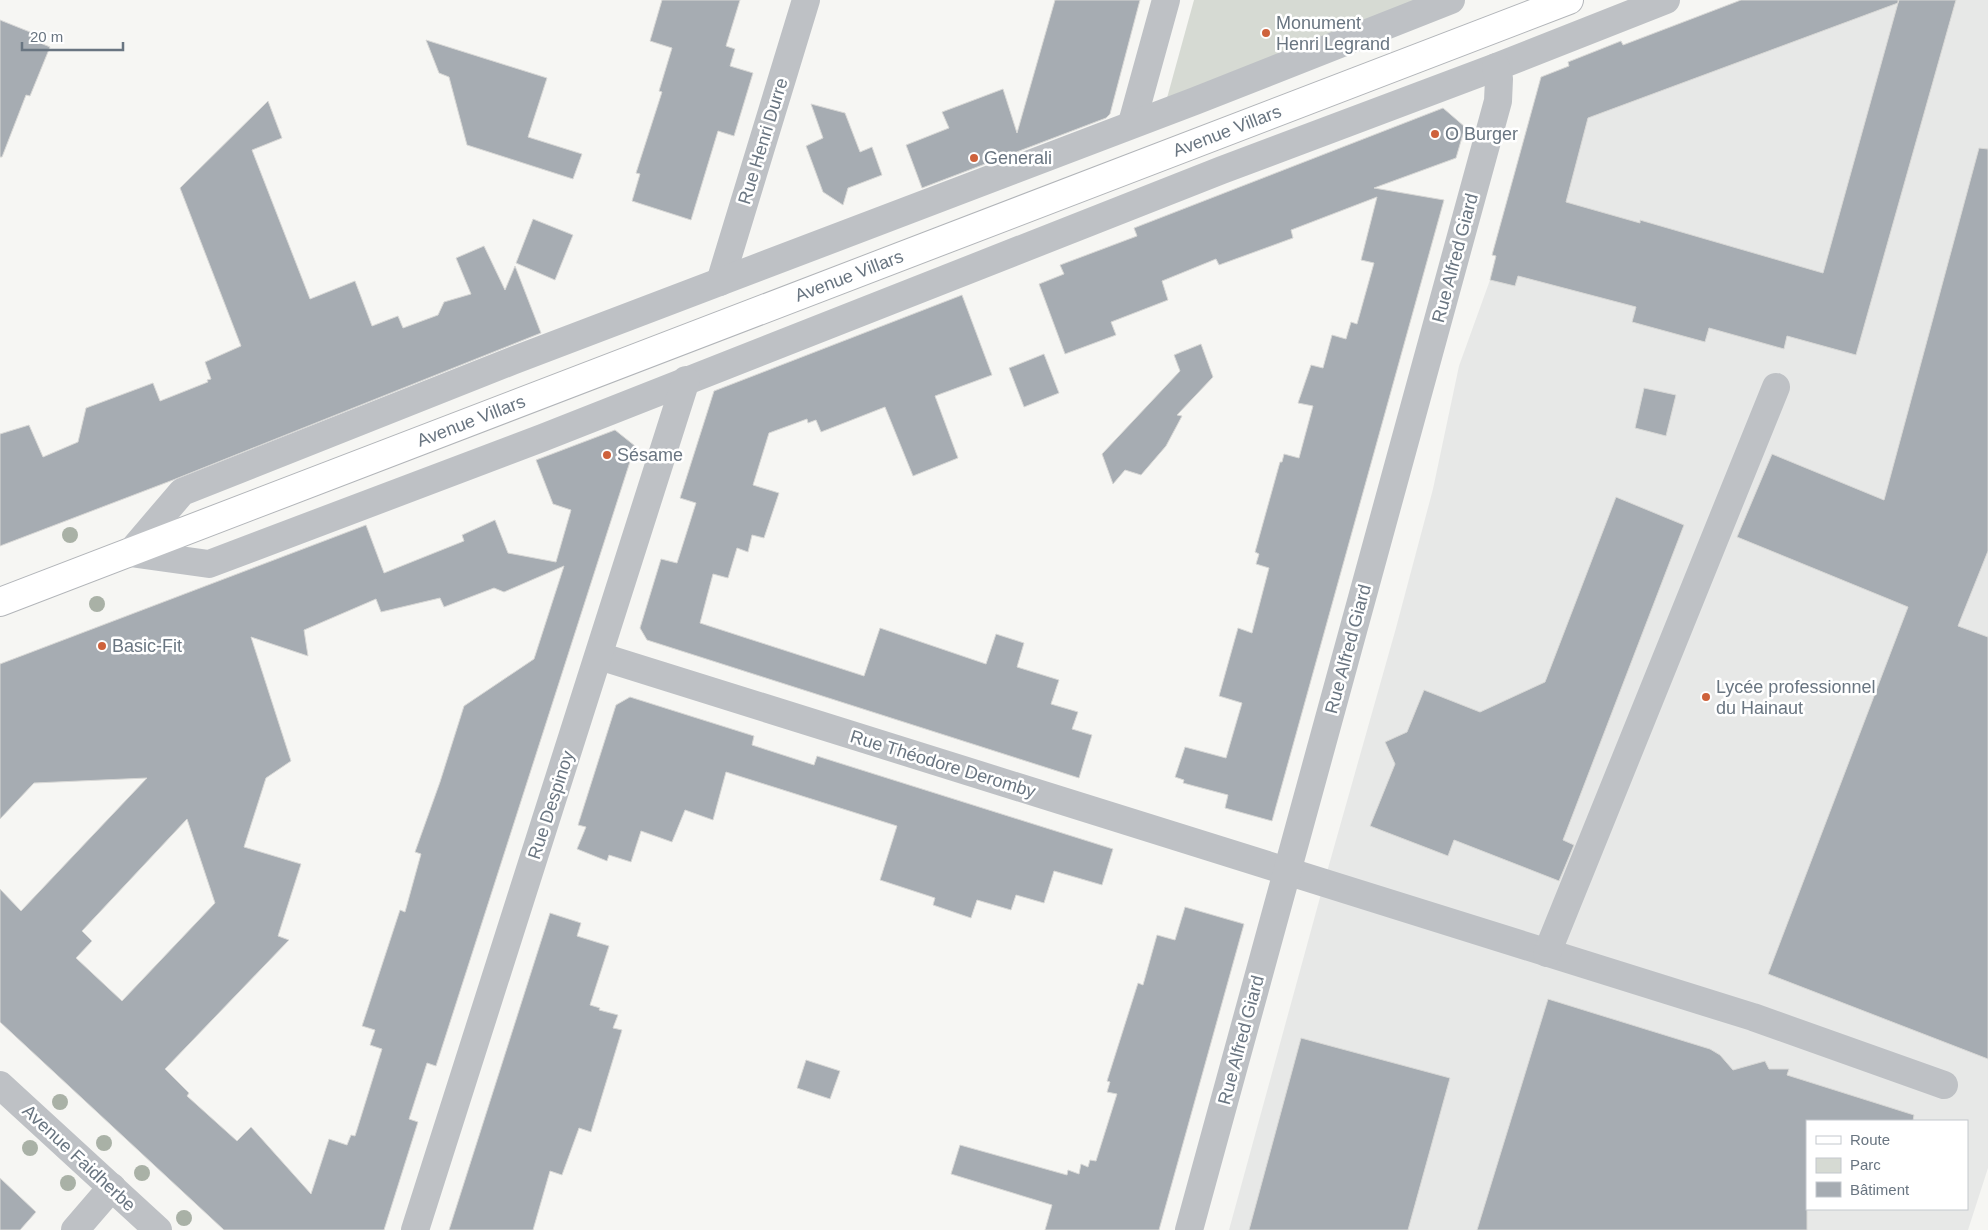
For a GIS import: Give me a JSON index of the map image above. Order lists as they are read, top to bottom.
{
  "streets": {
    "main road": ["Avenue Villars"],
    "street": [
      "Rue Henri Durre",
      "Rue Alfred Giard",
      "Rue Théodore Deromby",
      "Rue Despinoy",
      "Avenue Faidherbe"
    ]
  },
  "crossings": [
    ["Avenue Villars", "Rue Alfred Giard"],
    ["Avenue Villars", "Rue Despinoy"],
    ["Rue Alfred Giard", "Rue Théodore Deromby"],
    ["Rue Théodore Deromby", "Rue Despinoy"]
  ],
  "places": [
    "Monument Henri Legrand",
    "O Burger",
    "Generali",
    "Sésame",
    "Basic-Fit",
    "Lycée professionnel du Hainaut"
  ],
  "legend": ["Route", "Parc", "Bâtiment"],
  "scale_bar": "20 m"
}
